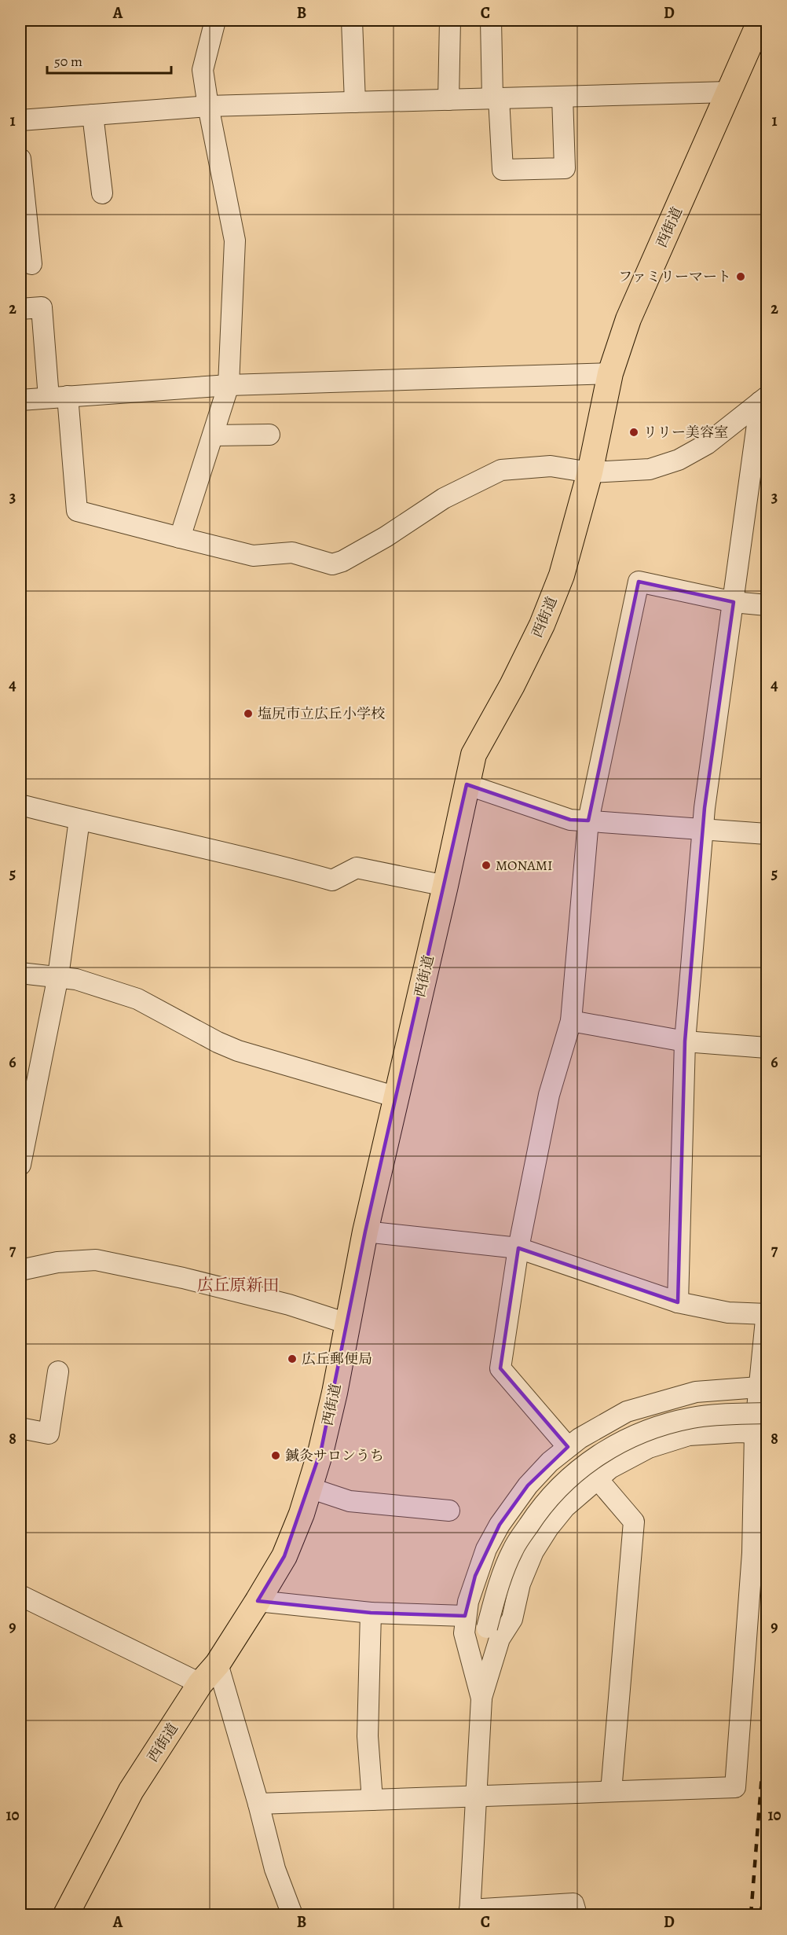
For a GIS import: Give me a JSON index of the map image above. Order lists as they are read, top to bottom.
{
  "streets": {
    "main road": ["西街道"]
  },
  "districts": ["広丘原新田"],
  "places": [
    "ファミリーマート",
    "リリー美容室",
    "塩尻市立広丘小学校",
    "MONAMI",
    "広丘郵便局",
    "鍼灸サロンうち"
  ],
  "scale_bar": "50 m",
  "grid": {
    "columns": [
      "A",
      "B",
      "C",
      "D"
    ],
    "rows": [
      "1",
      "2",
      "3",
      "4",
      "5",
      "6",
      "7",
      "8",
      "9",
      "10"
    ]
  }
}
